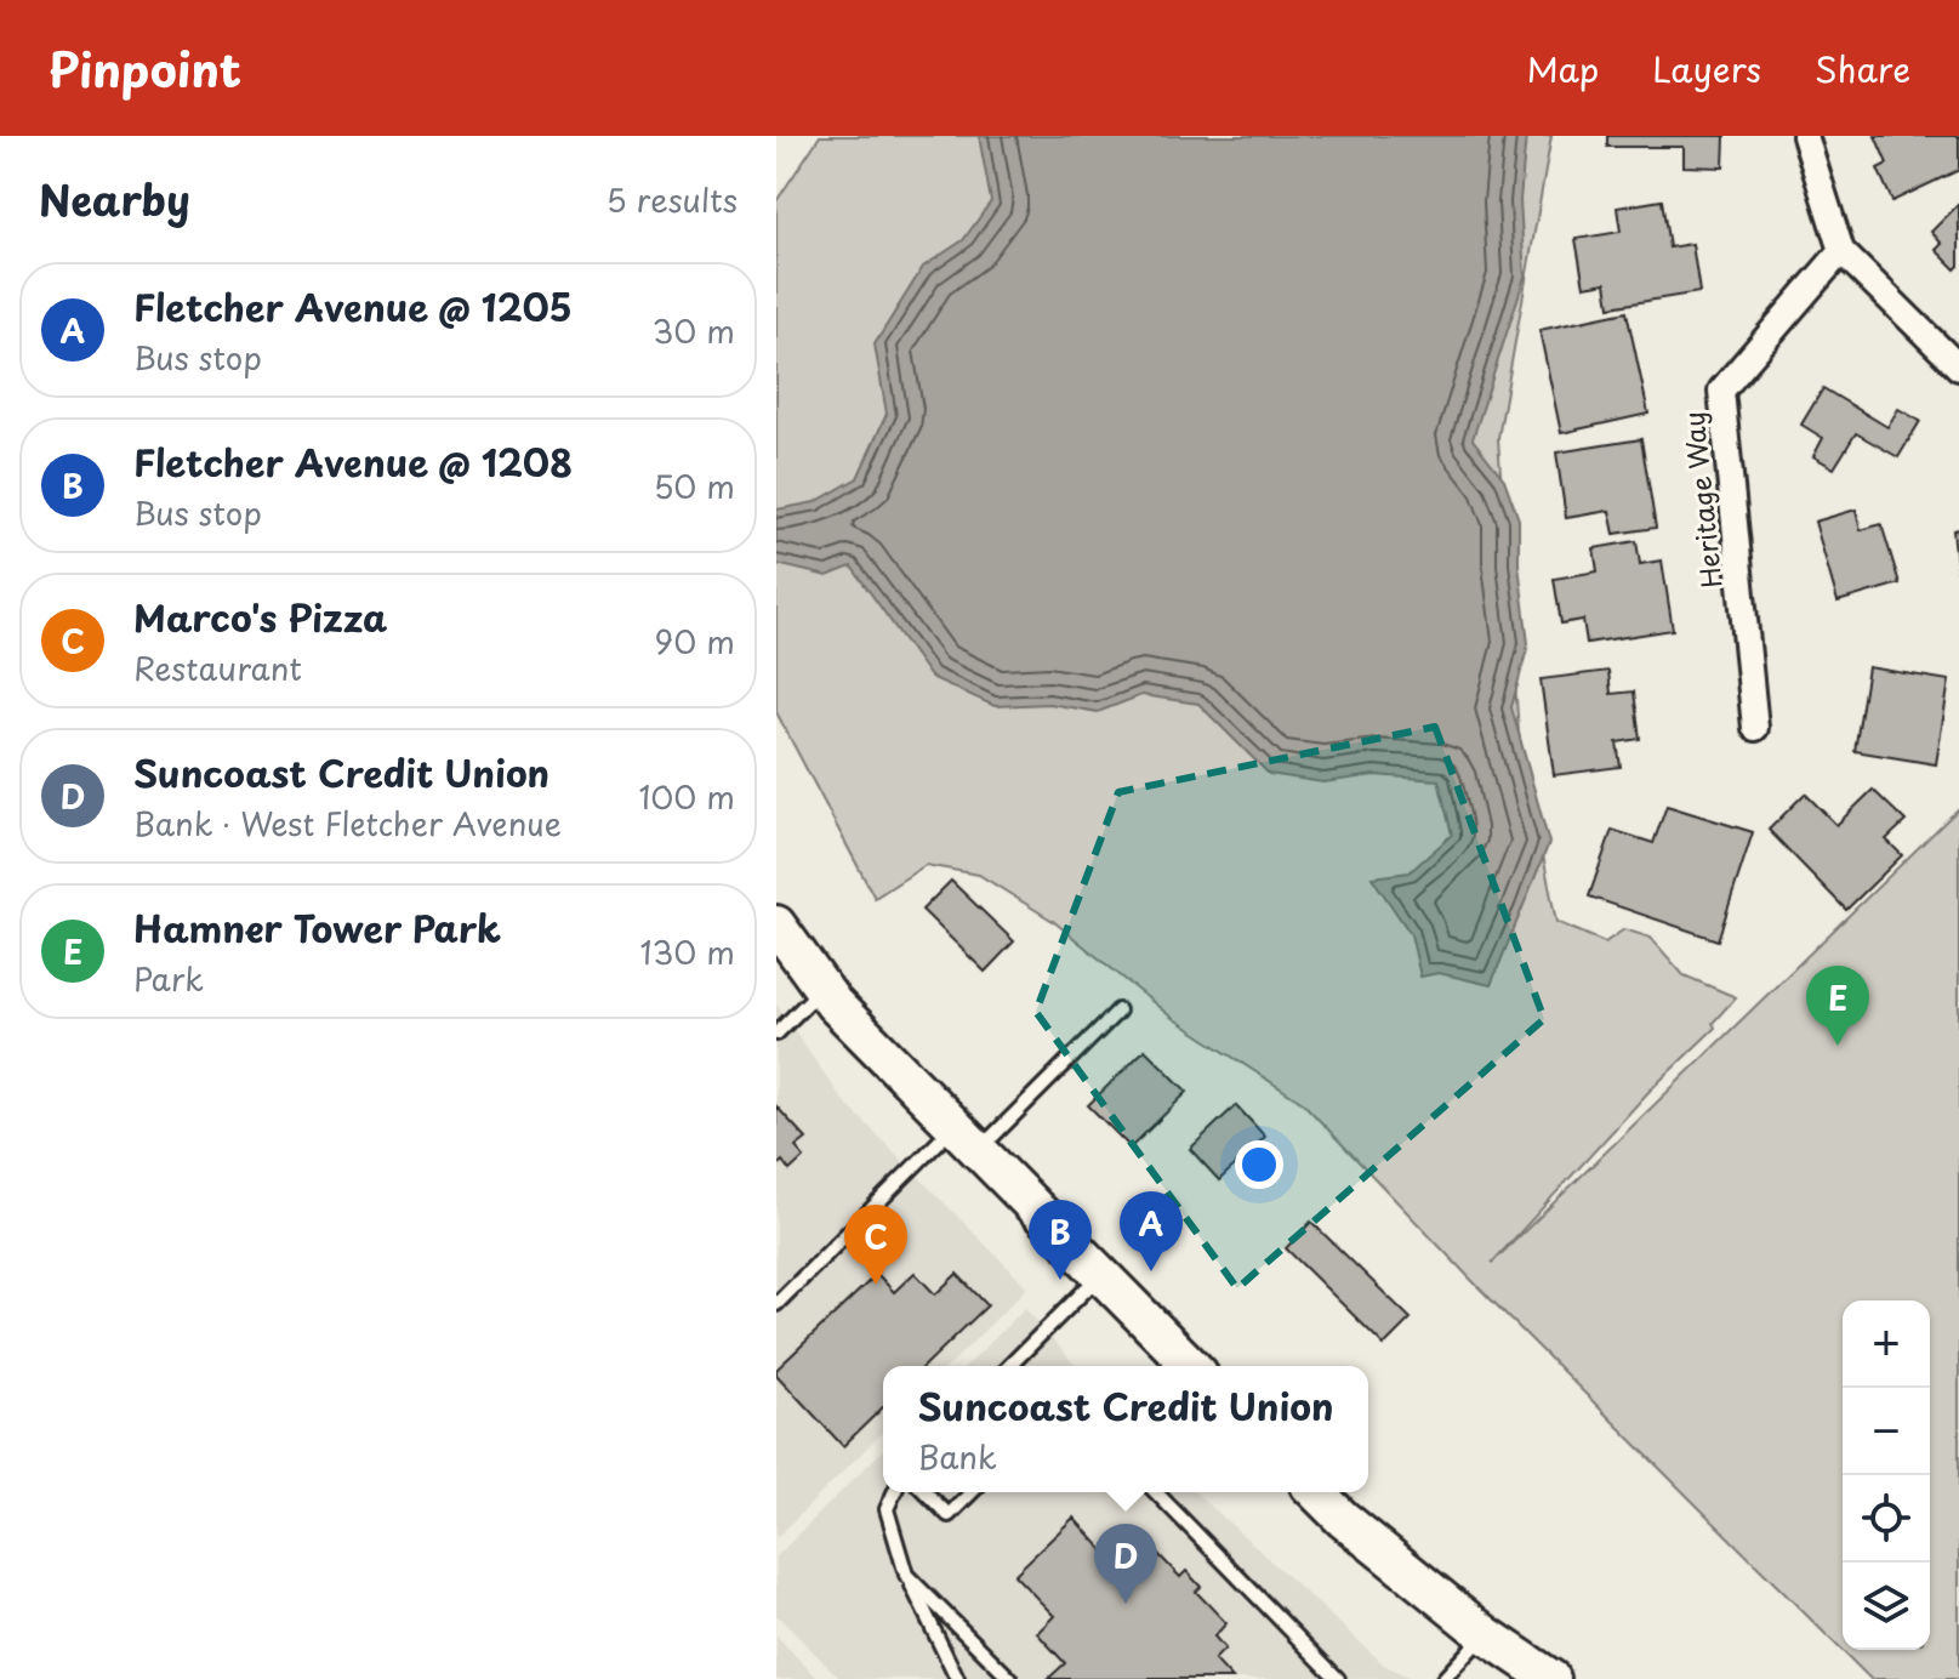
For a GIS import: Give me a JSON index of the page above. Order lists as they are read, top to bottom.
{
  "streets": {
    "street": ["Heritage Way"]
  },
  "page": {
    "header": "Pinpoint",
    "nav": ["Map", "Layers", "Share"],
    "heading": ["Nearby", "5 results"],
    "list": [
      {
        "mark": "A",
        "name": "Fletcher Avenue @ 1205",
        "note": "Bus stop",
        "value": "30 m"
      },
      {
        "mark": "B",
        "name": "Fletcher Avenue @ 1208",
        "note": "Bus stop",
        "value": "50 m"
      },
      {
        "mark": "C",
        "name": "Marco's Pizza",
        "note": "Restaurant",
        "value": "90 m"
      },
      {
        "mark": "D",
        "name": "Suncoast Credit Union",
        "note": "Bank · West Fletcher Avenue",
        "value": "100 m"
      },
      {
        "mark": "E",
        "name": "Hamner Tower Park",
        "note": "Park",
        "value": "130 m"
      }
    ],
    "pins": [
      "E",
      "A",
      "B",
      "C",
      "D"
    ],
    "map_buttons": ["+", "−"],
    "popup": ["Suncoast Credit Union", "Bank"]
  }
}
